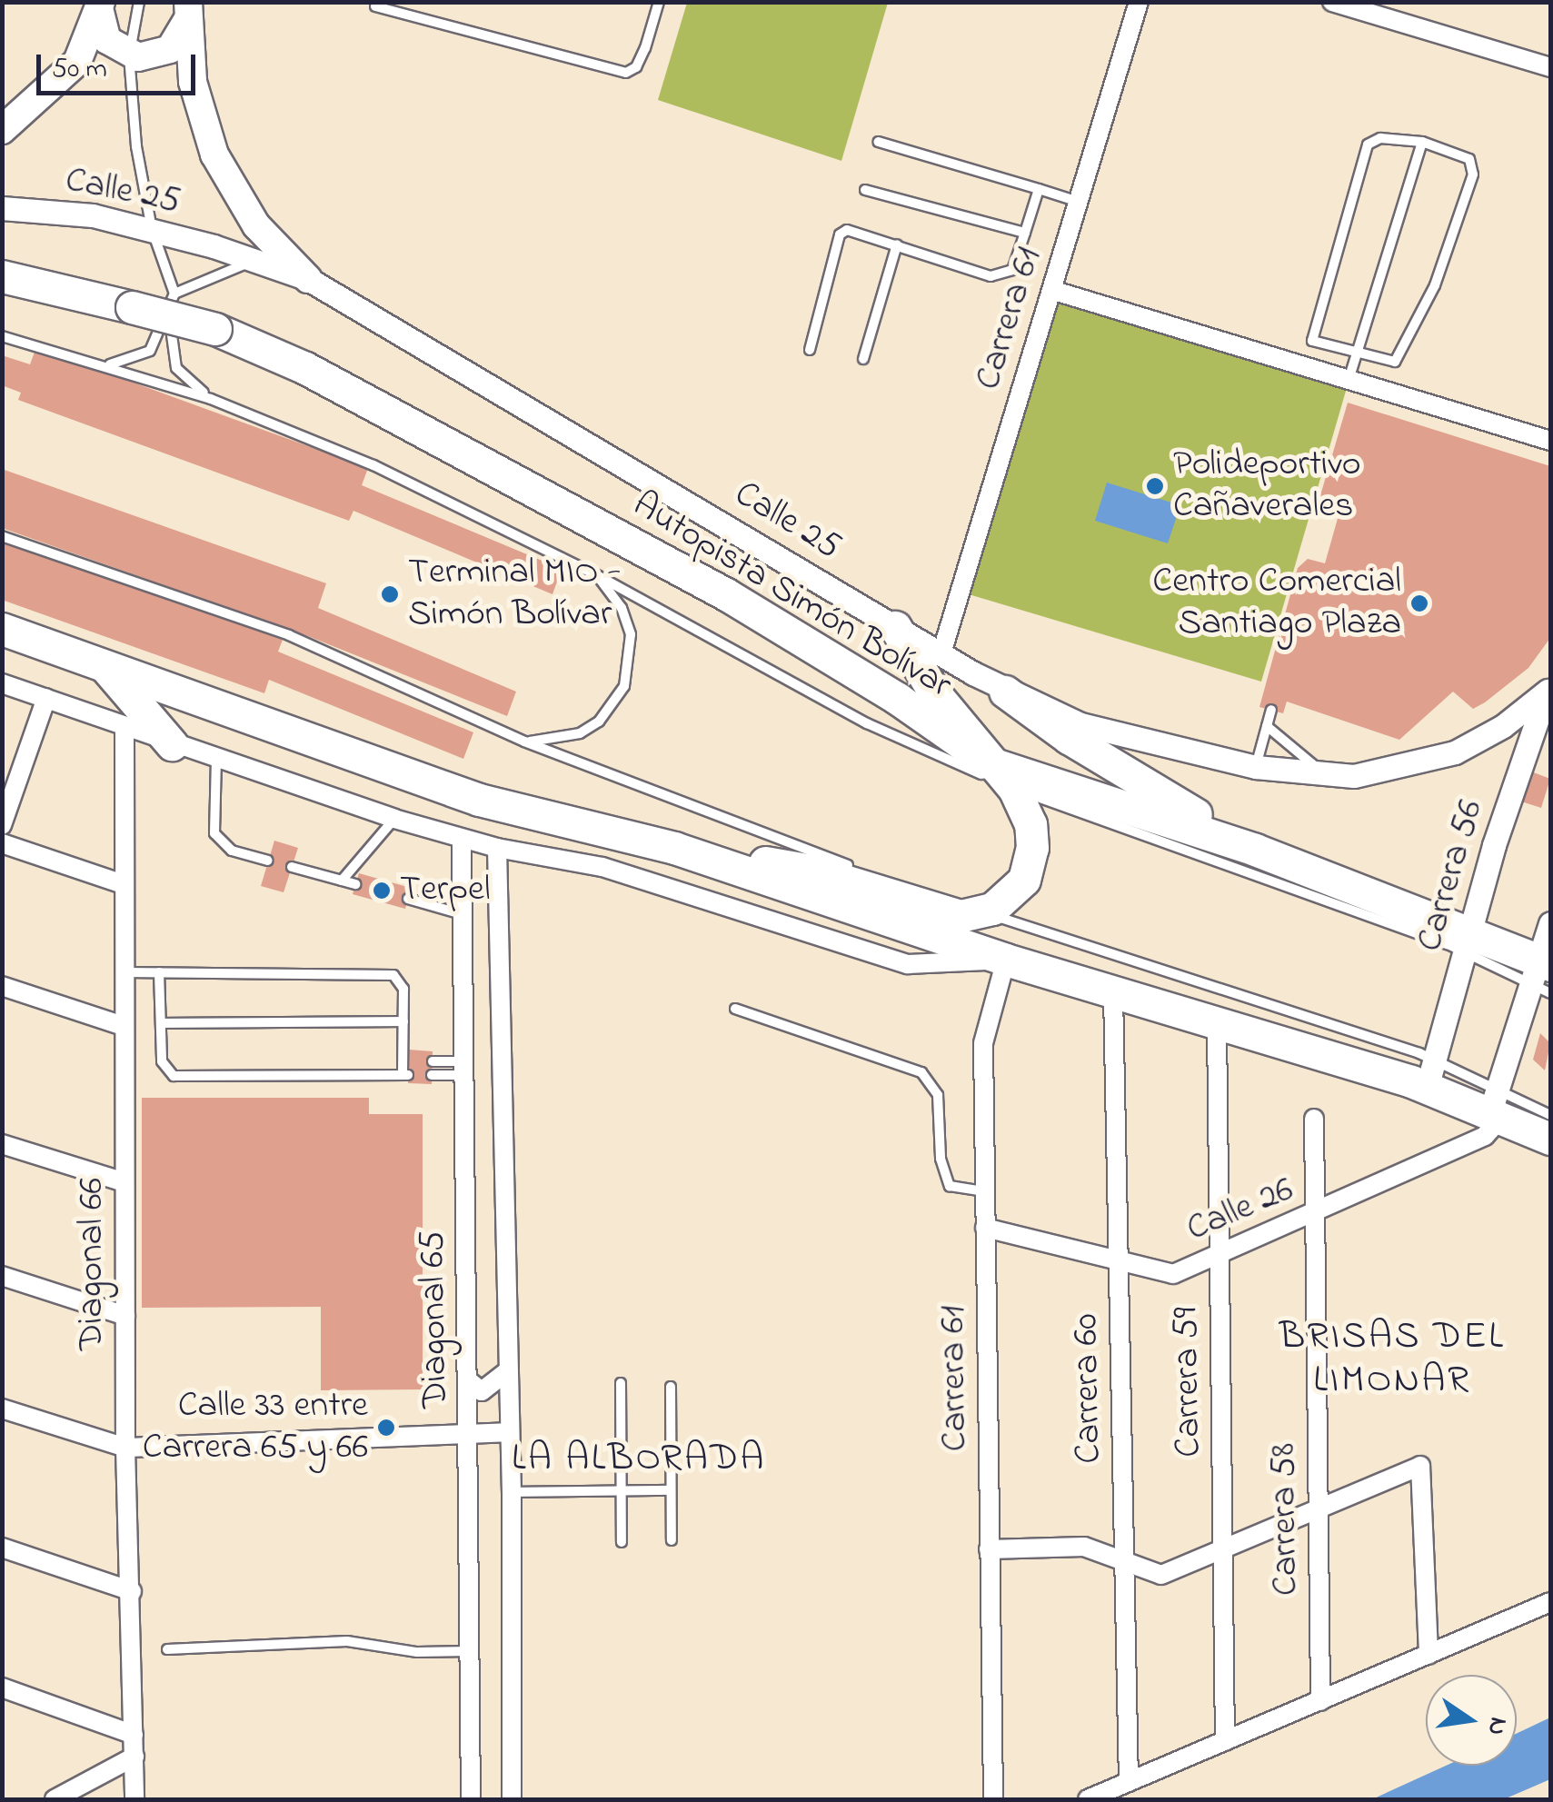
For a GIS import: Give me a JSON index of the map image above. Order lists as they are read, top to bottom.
{
  "streets": {
    "highway": ["Autopista Simón Bolívar"],
    "street": [
      "Calle 25",
      "Carrera 61",
      "Carrera 56",
      "Calle 26",
      "Diagonal 66",
      "Diagonal 65",
      "Carrera 59",
      "Carrera 60",
      "Carrera 58"
    ]
  },
  "crossings": [
    ["Calle 25", "Carrera 61"],
    ["Calle 25", "Carrera 56"],
    ["Carrera 61", "Calle 26"],
    ["Autopista Simón Bolívar", "Carrera 56"],
    ["Calle 26", "Carrera 59"],
    ["Calle 26", "Carrera 60"],
    ["Calle 26", "Carrera 58"]
  ],
  "districts": ["BRISAS DEL LIMONAR", "LA ALBORADA"],
  "places": [
    "Polideportivo Cañaverales",
    "Terminal MIO - Simón Bolívar",
    "Centro Comercial Santiago Plaza",
    "Terpel",
    "Calle 33 entre Carrera 65 y 66"
  ],
  "scale_bar": "50 m",
  "north": "right"
}
